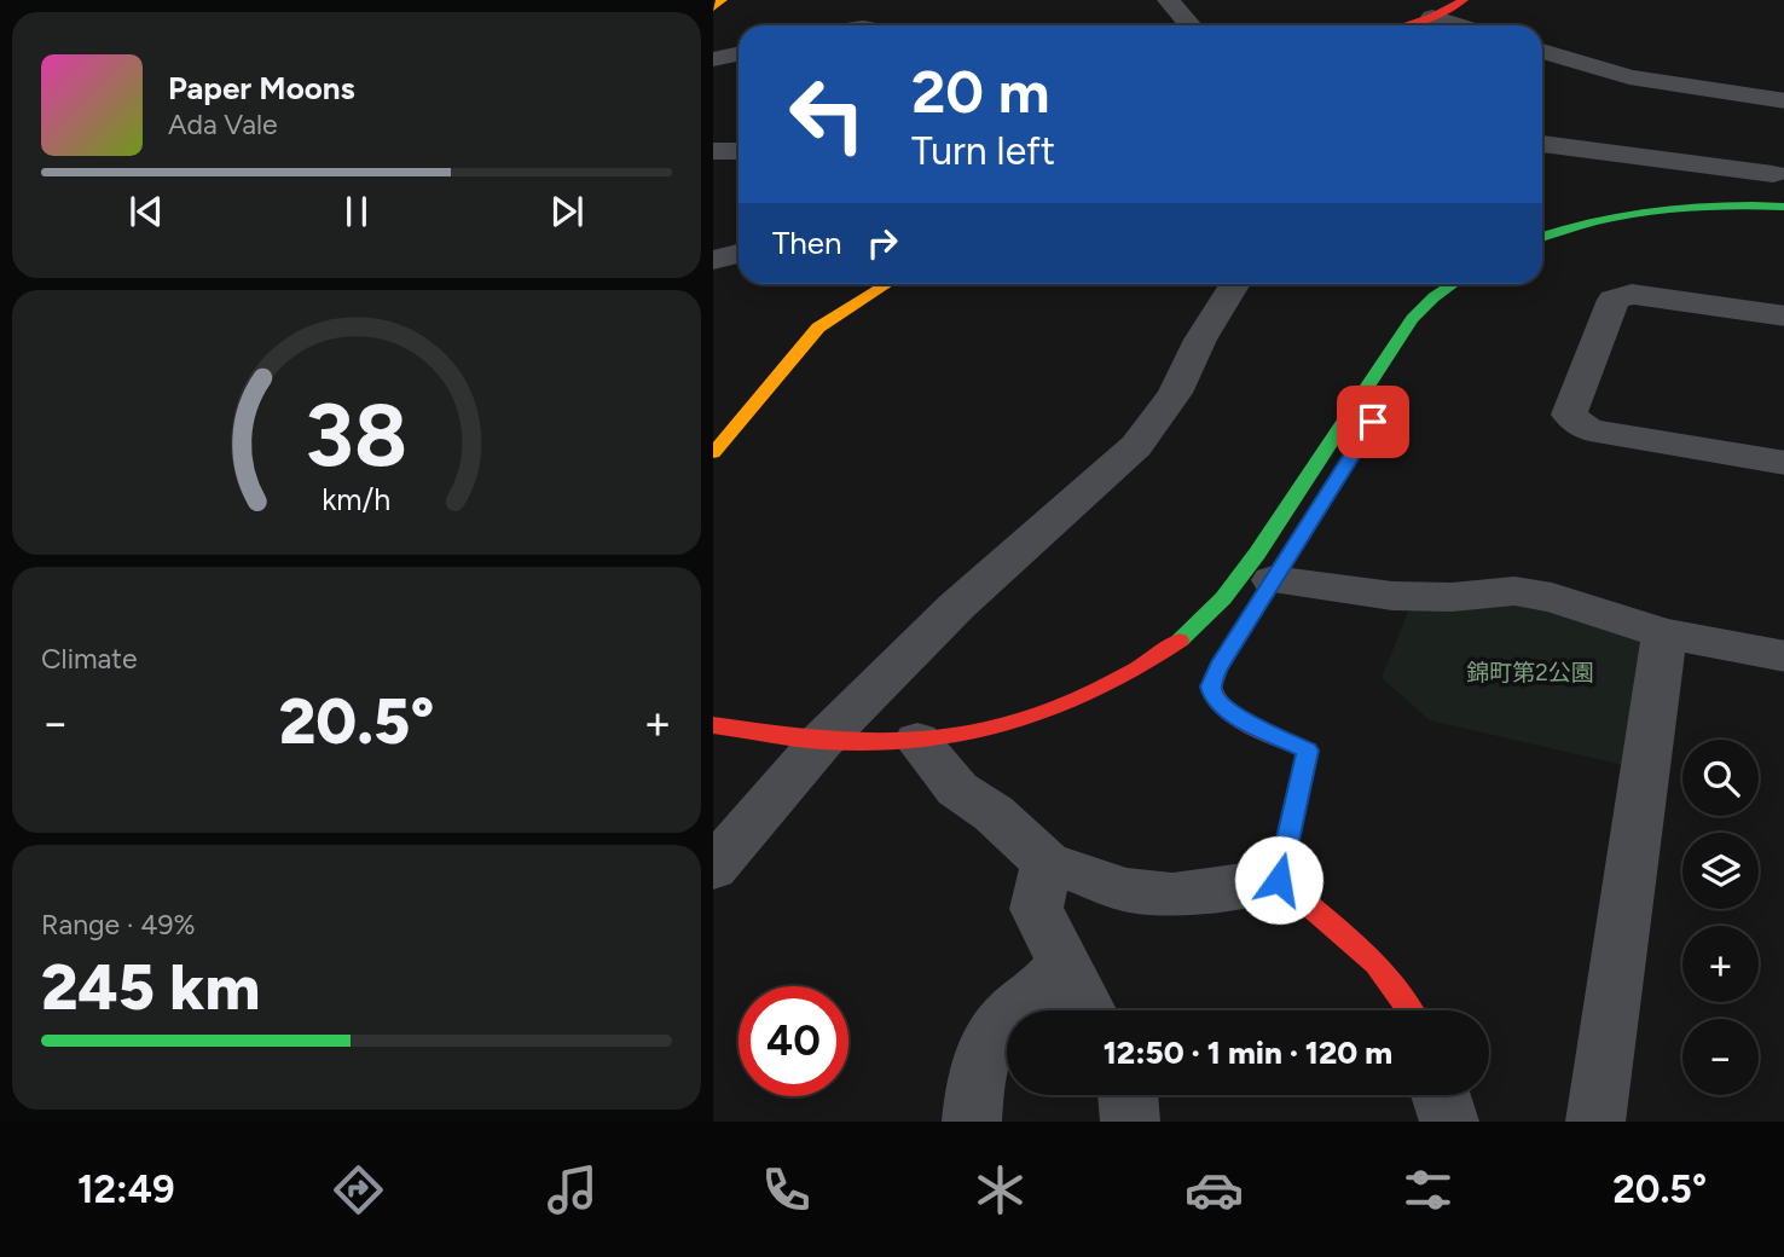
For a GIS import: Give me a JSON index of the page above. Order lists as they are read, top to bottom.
{
  "parks": ["錦町第2公園"],
  "page": {
    "turn": ["20 m", "Turn left"],
    "song": ["Paper Moons", "Ada Vale"],
    "then": "Then",
    "tile": [
      "Climate",
      ["Range · 49%", "245 km"]
    ],
    "heat": ["−", "20.5°", "+"],
    "map_buttons": ["+", "−"],
    "limit": "40",
    "trip": "12:50 · 1 min · 120 m",
    "tabs": ["12:49", "20.5°"],
    "gauge": ["38", "km/h"]
  }
}
